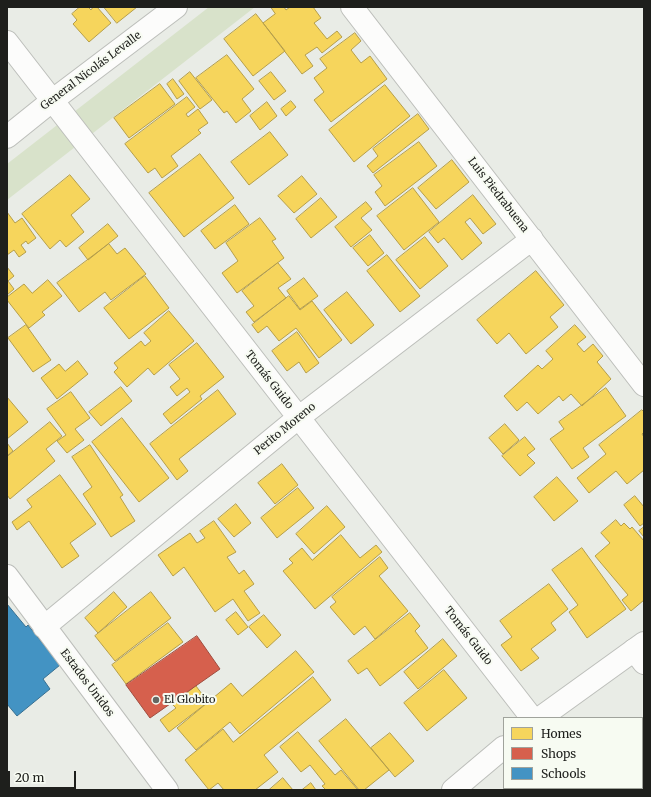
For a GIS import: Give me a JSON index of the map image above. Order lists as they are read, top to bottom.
{
  "streets": {
    "street": [
      "General Nicolás Levalle",
      "Luis Piedrabuena",
      "Tomás Guido",
      "Perito Moreno",
      "Estados Unidos"
    ]
  },
  "crossings": [
    ["General Nicolás Levalle", "Tomás Guido"],
    ["Luis Piedrabuena", "Perito Moreno"],
    ["Tomás Guido", "Perito Moreno"],
    ["Perito Moreno", "Estados Unidos"]
  ],
  "places": ["El Globito"],
  "legend": ["Homes", "Shops", "Schools"],
  "scale_bar": "20 m"
}
